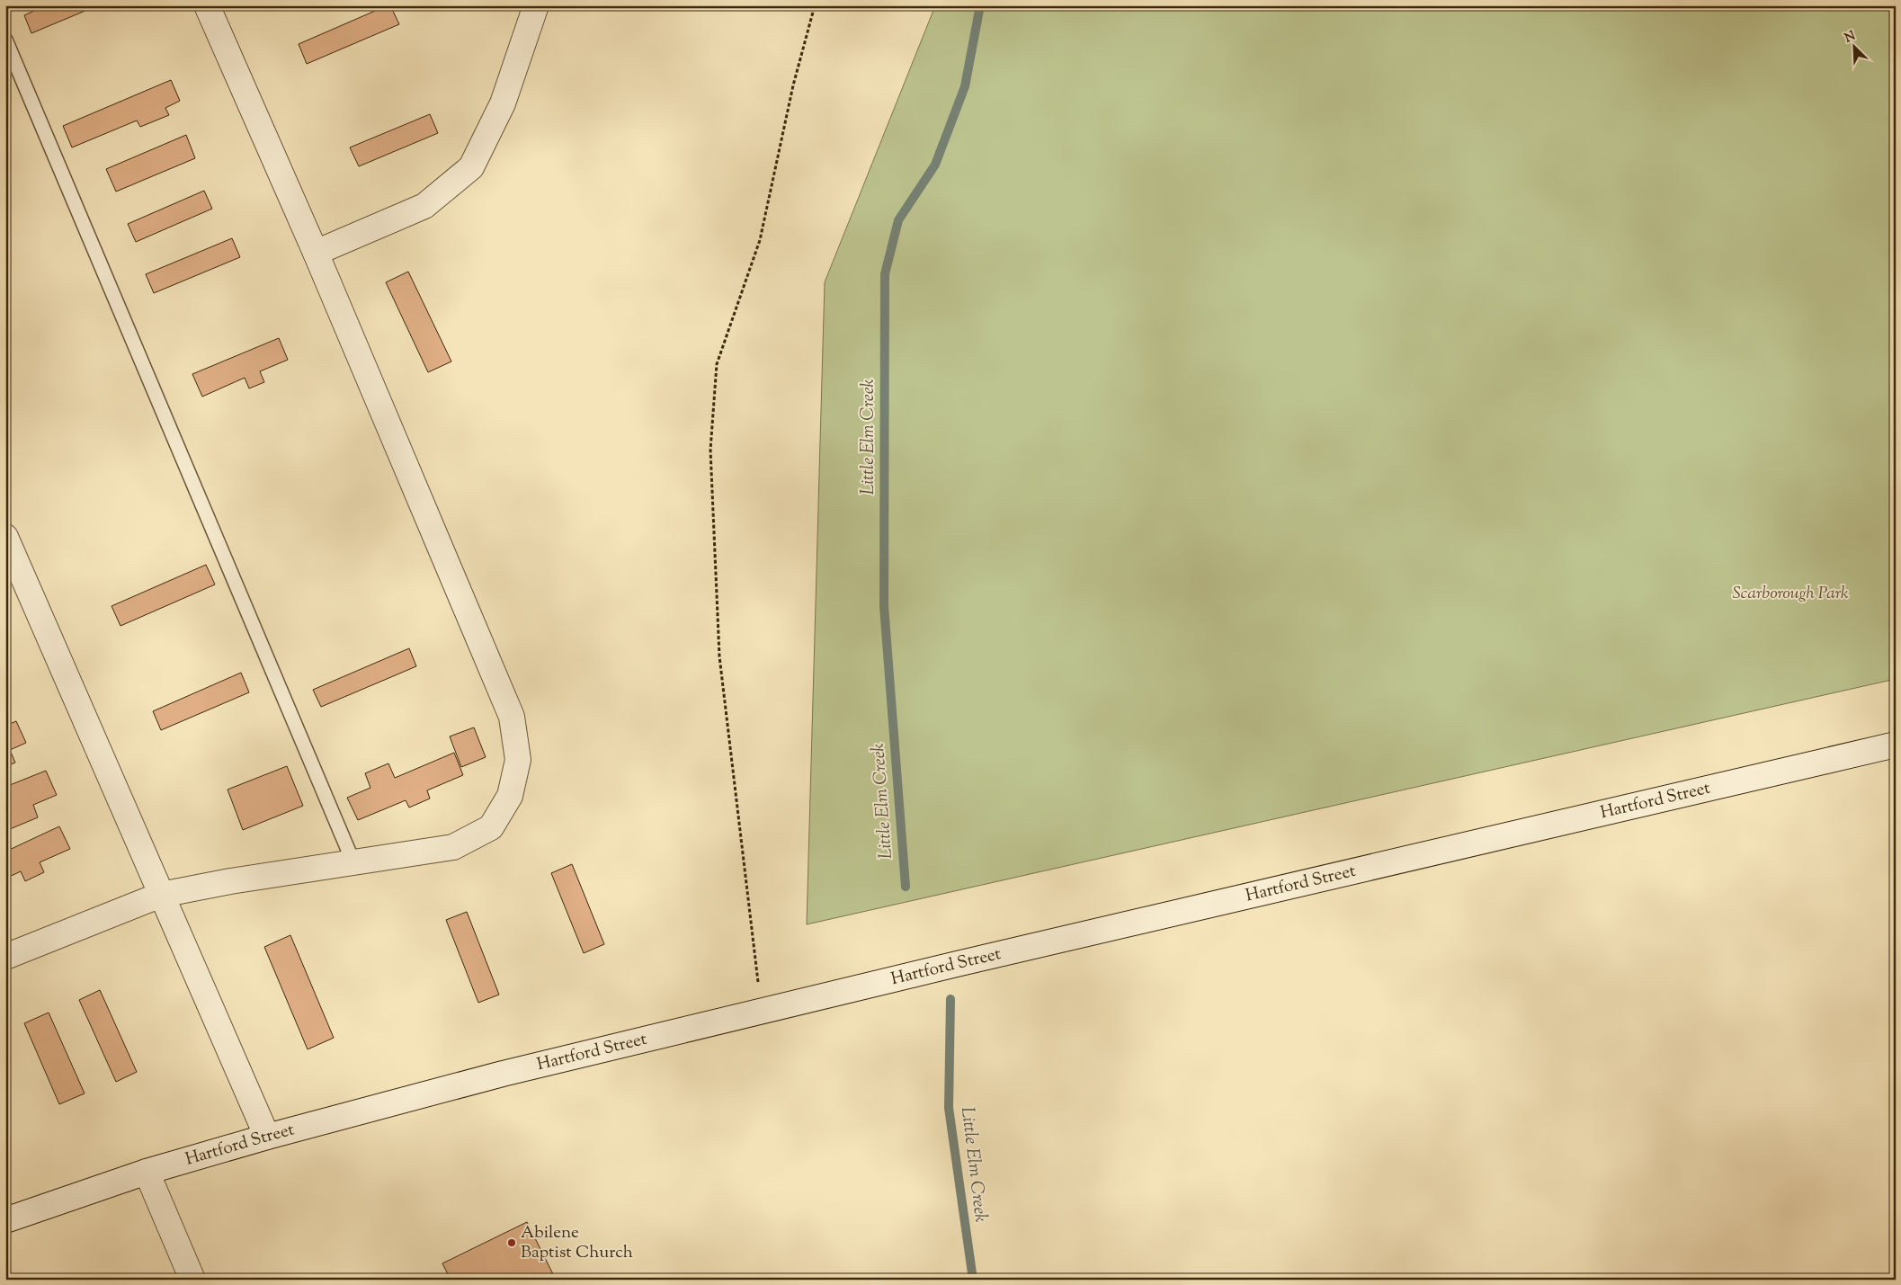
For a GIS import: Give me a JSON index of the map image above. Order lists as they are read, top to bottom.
{
  "streets": {
    "street": ["Hartford Street"]
  },
  "water": ["Little Elm Creek"],
  "parks": ["Scarborough Park"],
  "places": ["Abilene Baptist Church"],
  "north": "top left"
}
